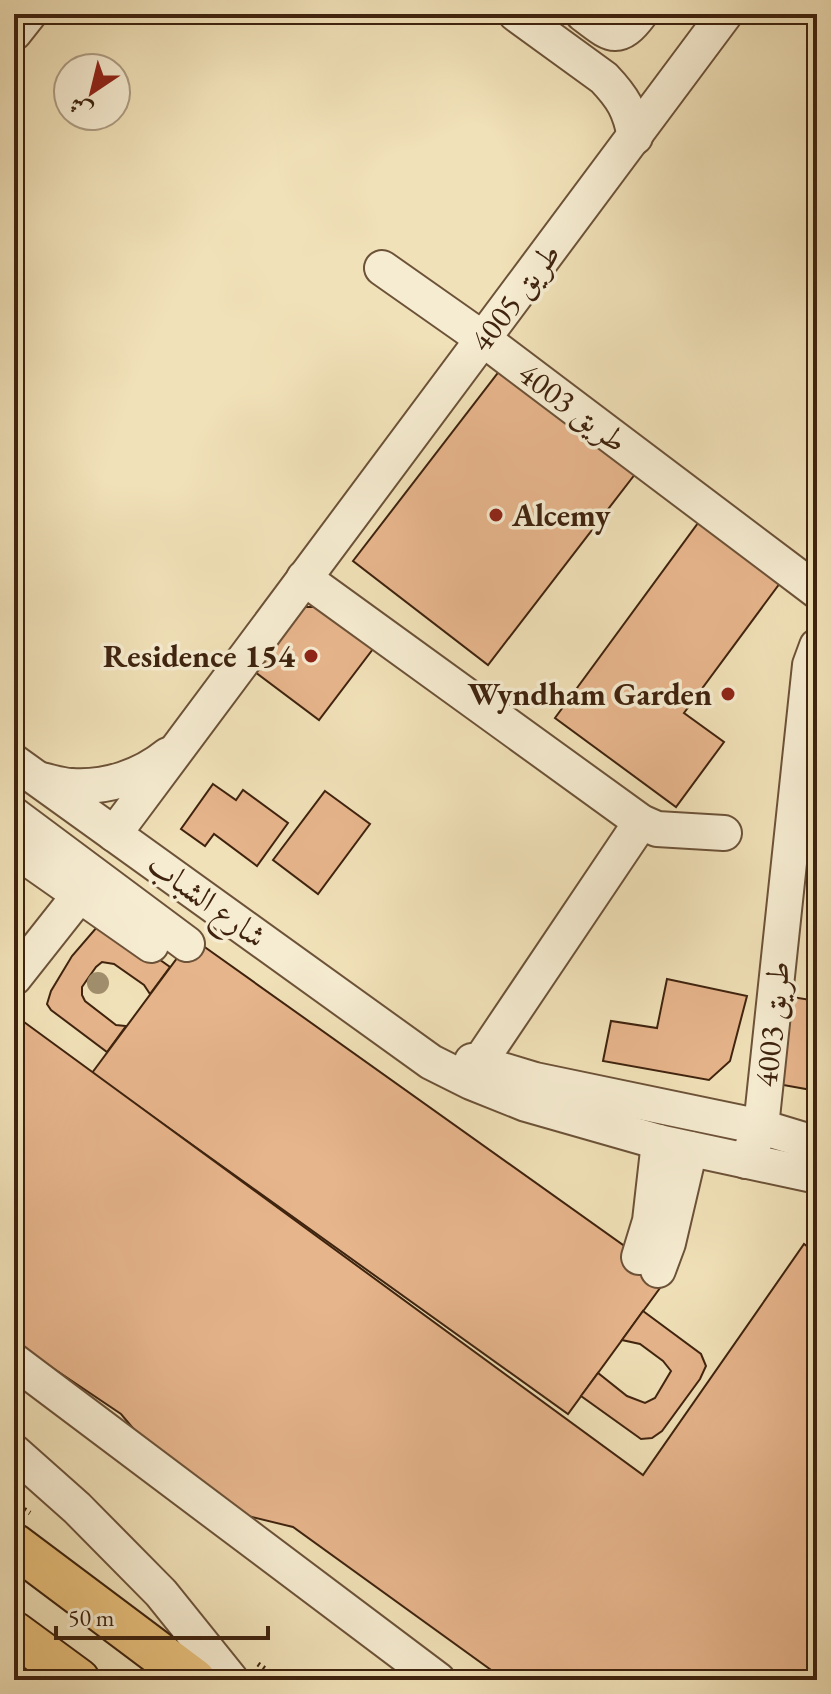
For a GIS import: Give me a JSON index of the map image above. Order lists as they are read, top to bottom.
{
  "streets": {
    "street": ["طريق 4005", "طريق 4003", "شارع الشباب"]
  },
  "crossings": [
    ["طريق 4005", "طريق 4003"],
    ["طريق 4005", "شارع الشباب"],
    ["طريق 4003", "شارع الشباب"]
  ],
  "places": ["Alcemy", "Residence 154", "Wyndham Garden"],
  "scale_bar": "50 m",
  "north": "bottom left"
}
